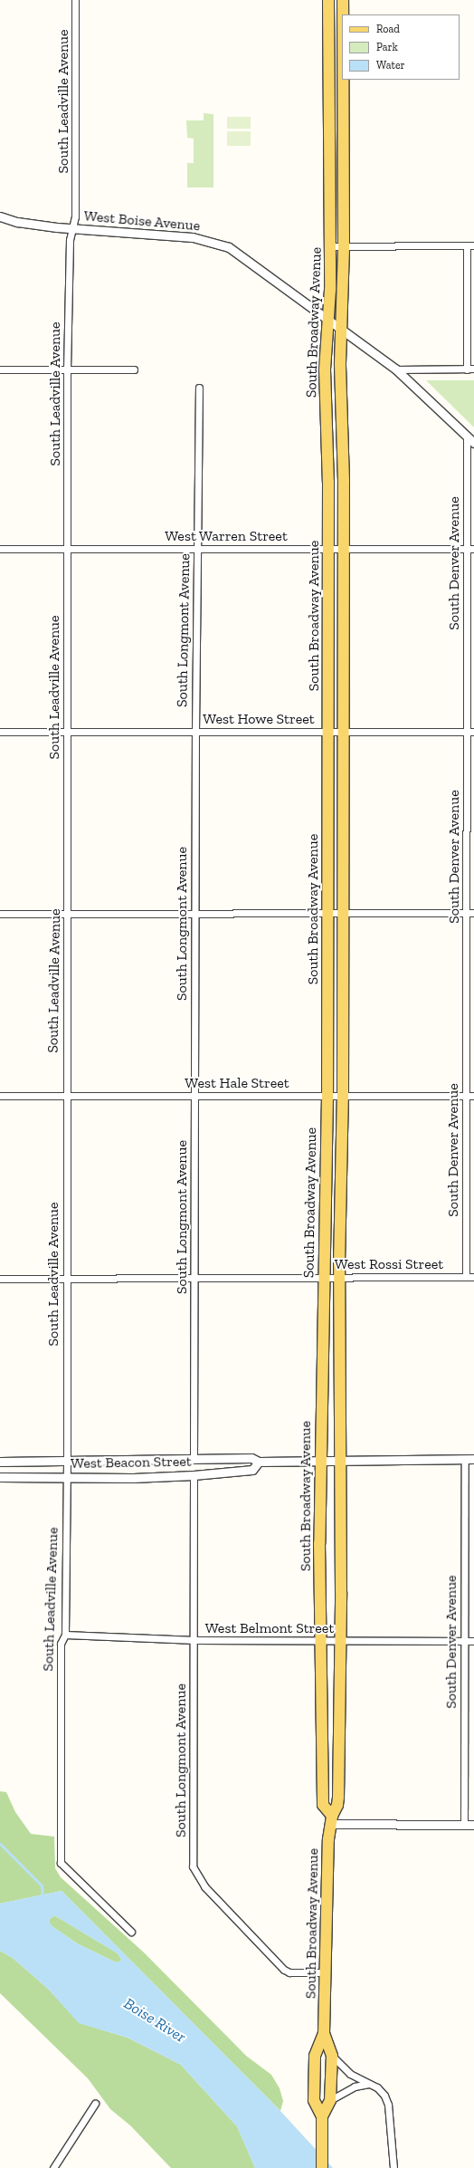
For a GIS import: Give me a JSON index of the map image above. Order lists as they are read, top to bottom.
{
  "streets": {
    "main road": ["South Broadway Avenue"],
    "street": [
      "South Leadville Avenue",
      "West Boise Avenue",
      "West Warren Street",
      "South Denver Avenue",
      "South Longmont Avenue",
      "West Howe Street",
      "West Hale Street",
      "West Rossi Street",
      "West Beacon Street",
      "West Belmont Street"
    ]
  },
  "crossings": [
    ["South Leadville Avenue", "West Boise Avenue"],
    ["South Leadville Avenue", "West Warren Street"],
    ["South Leadville Avenue", "West Howe Street"],
    ["South Leadville Avenue", "West Hale Street"],
    ["South Leadville Avenue", "West Rossi Street"],
    ["South Leadville Avenue", "West Beacon Street"],
    ["South Leadville Avenue", "West Belmont Street"],
    ["West Boise Avenue", "South Broadway Avenue"],
    ["West Boise Avenue", "South Denver Avenue"],
    ["South Broadway Avenue", "West Warren Street"],
    ["South Broadway Avenue", "South Longmont Avenue"],
    ["South Broadway Avenue", "West Howe Street"],
    ["South Broadway Avenue", "West Hale Street"],
    ["South Broadway Avenue", "West Rossi Street"],
    ["South Broadway Avenue", "West Beacon Street"],
    ["South Broadway Avenue", "West Belmont Street"],
    ["West Warren Street", "South Denver Avenue"],
    ["West Warren Street", "South Longmont Avenue"],
    ["South Denver Avenue", "West Howe Street"],
    ["South Denver Avenue", "West Hale Street"],
    ["South Denver Avenue", "West Rossi Street"],
    ["South Denver Avenue", "West Beacon Street"],
    ["South Denver Avenue", "West Belmont Street"],
    ["South Longmont Avenue", "West Howe Street"],
    ["South Longmont Avenue", "West Hale Street"],
    ["South Longmont Avenue", "West Rossi Street"],
    ["South Longmont Avenue", "West Beacon Street"],
    ["South Longmont Avenue", "West Belmont Street"]
  ],
  "water": ["Boise River"],
  "legend": ["Road", "Park", "Water"]
}
